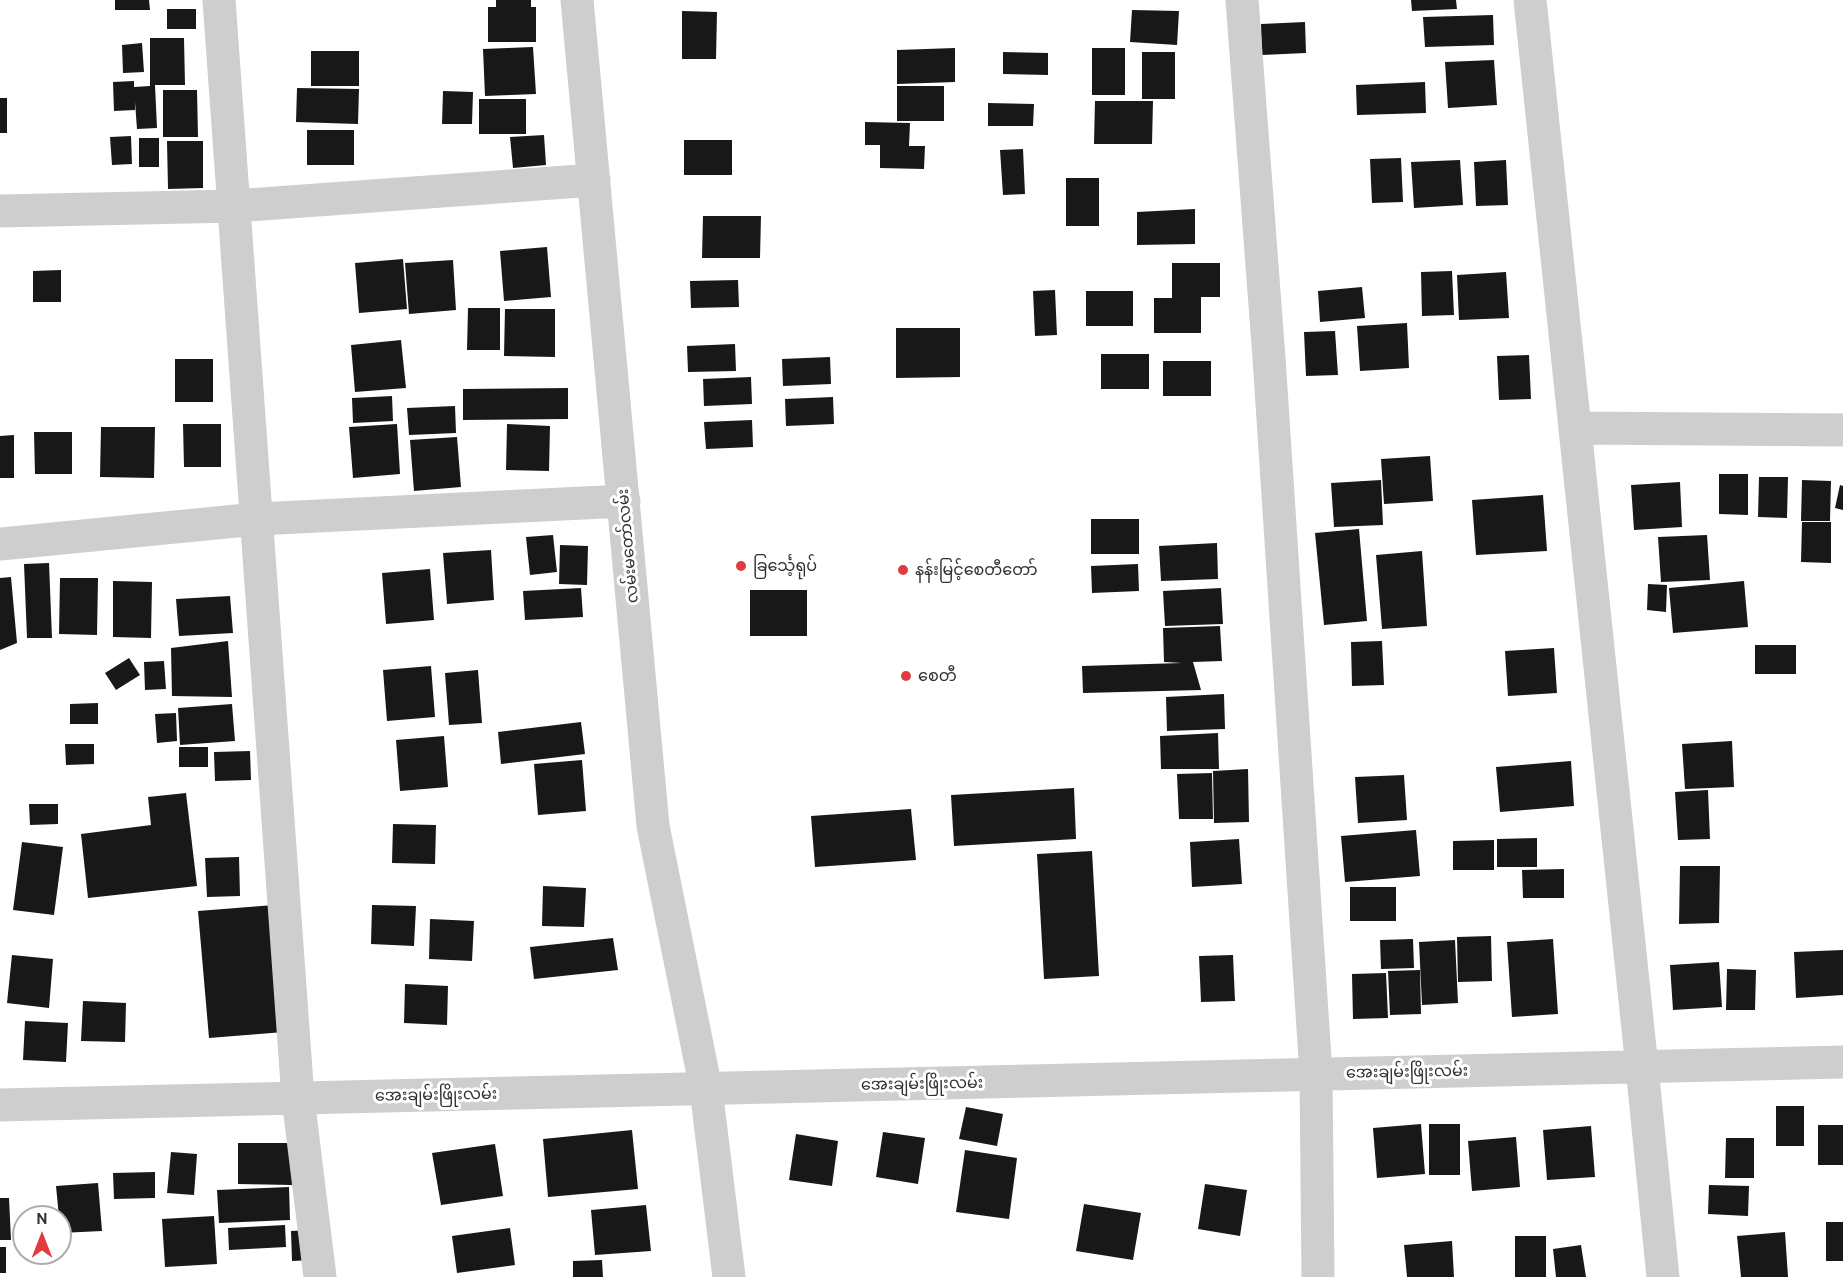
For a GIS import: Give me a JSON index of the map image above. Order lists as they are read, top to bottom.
{
  "streets": {
    "street": ["လမ်းမတော်လမ်း", "အေးချမ်းဖြိုးလမ်း"]
  },
  "crossings": [
    ["လမ်းမတော်လမ်း", "အေးချမ်းဖြိုးလမ်း"]
  ],
  "places": ["ခြင်္သေ့ရုပ်", "နန်းမြင့်စေတီတော်", "စေတီ"],
  "north": "top"
}
